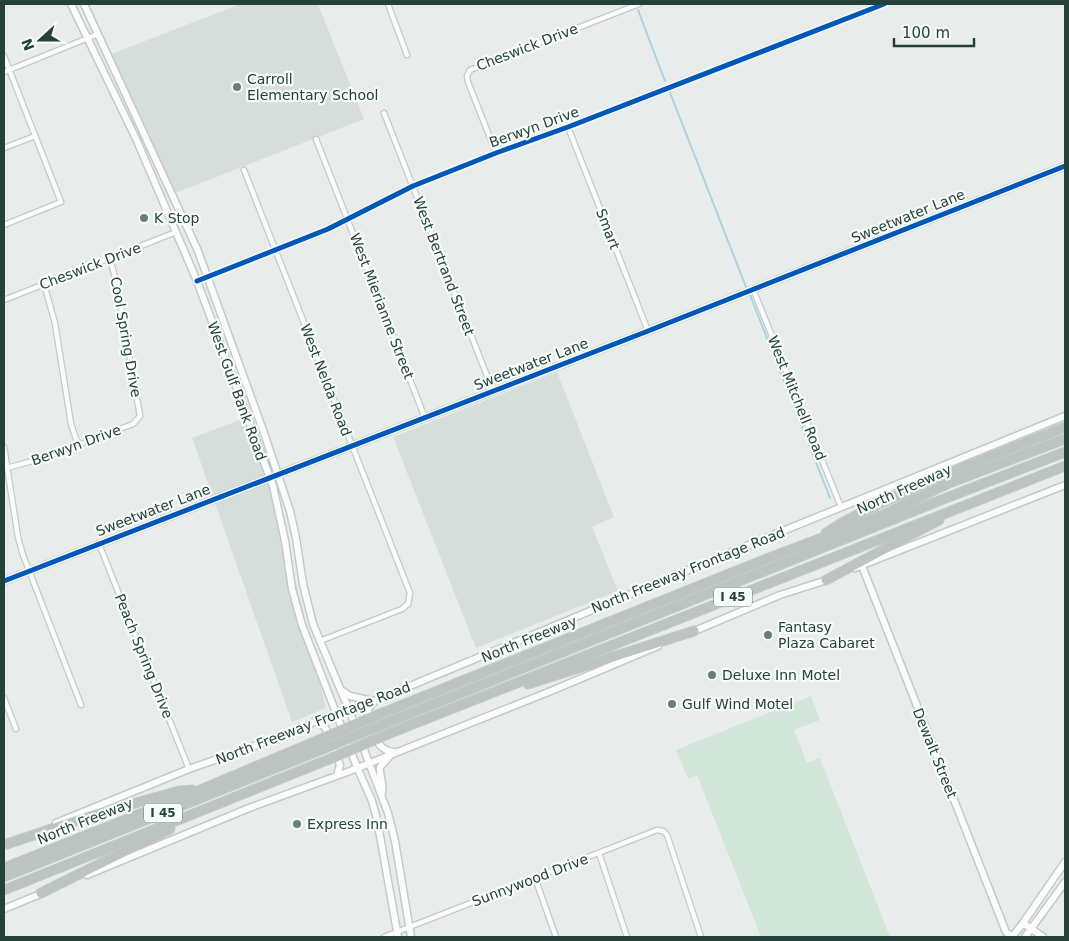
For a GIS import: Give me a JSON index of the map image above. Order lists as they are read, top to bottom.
{
  "streets": {
    "highway": ["North Freeway", "I 45"],
    "main road": [
      "Sweetwater Lane",
      "West Gulf Bank Road",
      "North Freeway Frontage Road",
      "Dewalt Street"
    ],
    "street": [
      "Cheswick Drive",
      "Berwyn Drive",
      "Smart",
      "West Bertrand Street",
      "West Mierianne Street",
      "Cool Spring Drive",
      "West Nelda Road",
      "West Mitchell Road",
      "Peach Spring Drive",
      "Sunnywood Drive"
    ]
  },
  "crossings": [
    ["Cheswick Drive", "Berwyn Drive"],
    ["Cheswick Drive", "Cool Spring Drive"],
    ["Cheswick Drive", "West Gulf Bank Road"],
    ["Berwyn Drive", "Smart"],
    ["Berwyn Drive", "West Bertrand Street"],
    ["Berwyn Drive", "West Mierianne Street"],
    ["Berwyn Drive", "Cool Spring Drive"],
    ["Berwyn Drive", "West Nelda Road"],
    ["Berwyn Drive", "West Gulf Bank Road"],
    ["Sweetwater Lane", "Smart"],
    ["Sweetwater Lane", "West Bertrand Street"],
    ["Sweetwater Lane", "West Mierianne Street"],
    ["Sweetwater Lane", "West Nelda Road"],
    ["Sweetwater Lane", "West Gulf Bank Road"],
    ["Sweetwater Lane", "West Mitchell Road"],
    ["Sweetwater Lane", "Peach Spring Drive"],
    ["West Nelda Road", "West Gulf Bank Road"],
    ["West Gulf Bank Road", "North Freeway Frontage Road"],
    ["West Gulf Bank Road", "Sunnywood Drive"],
    ["West Mitchell Road", "North Freeway Frontage Road"],
    ["North Freeway Frontage Road", "Peach Spring Drive"]
  ],
  "places": [
    "Carroll Elementary School",
    "K Stop",
    "Fantasy Plaza Cabaret",
    "Deluxe Inn Motel",
    "Gulf Wind Motel",
    "Express Inn"
  ],
  "scale_bar": "100 m",
  "north": "left"
}
